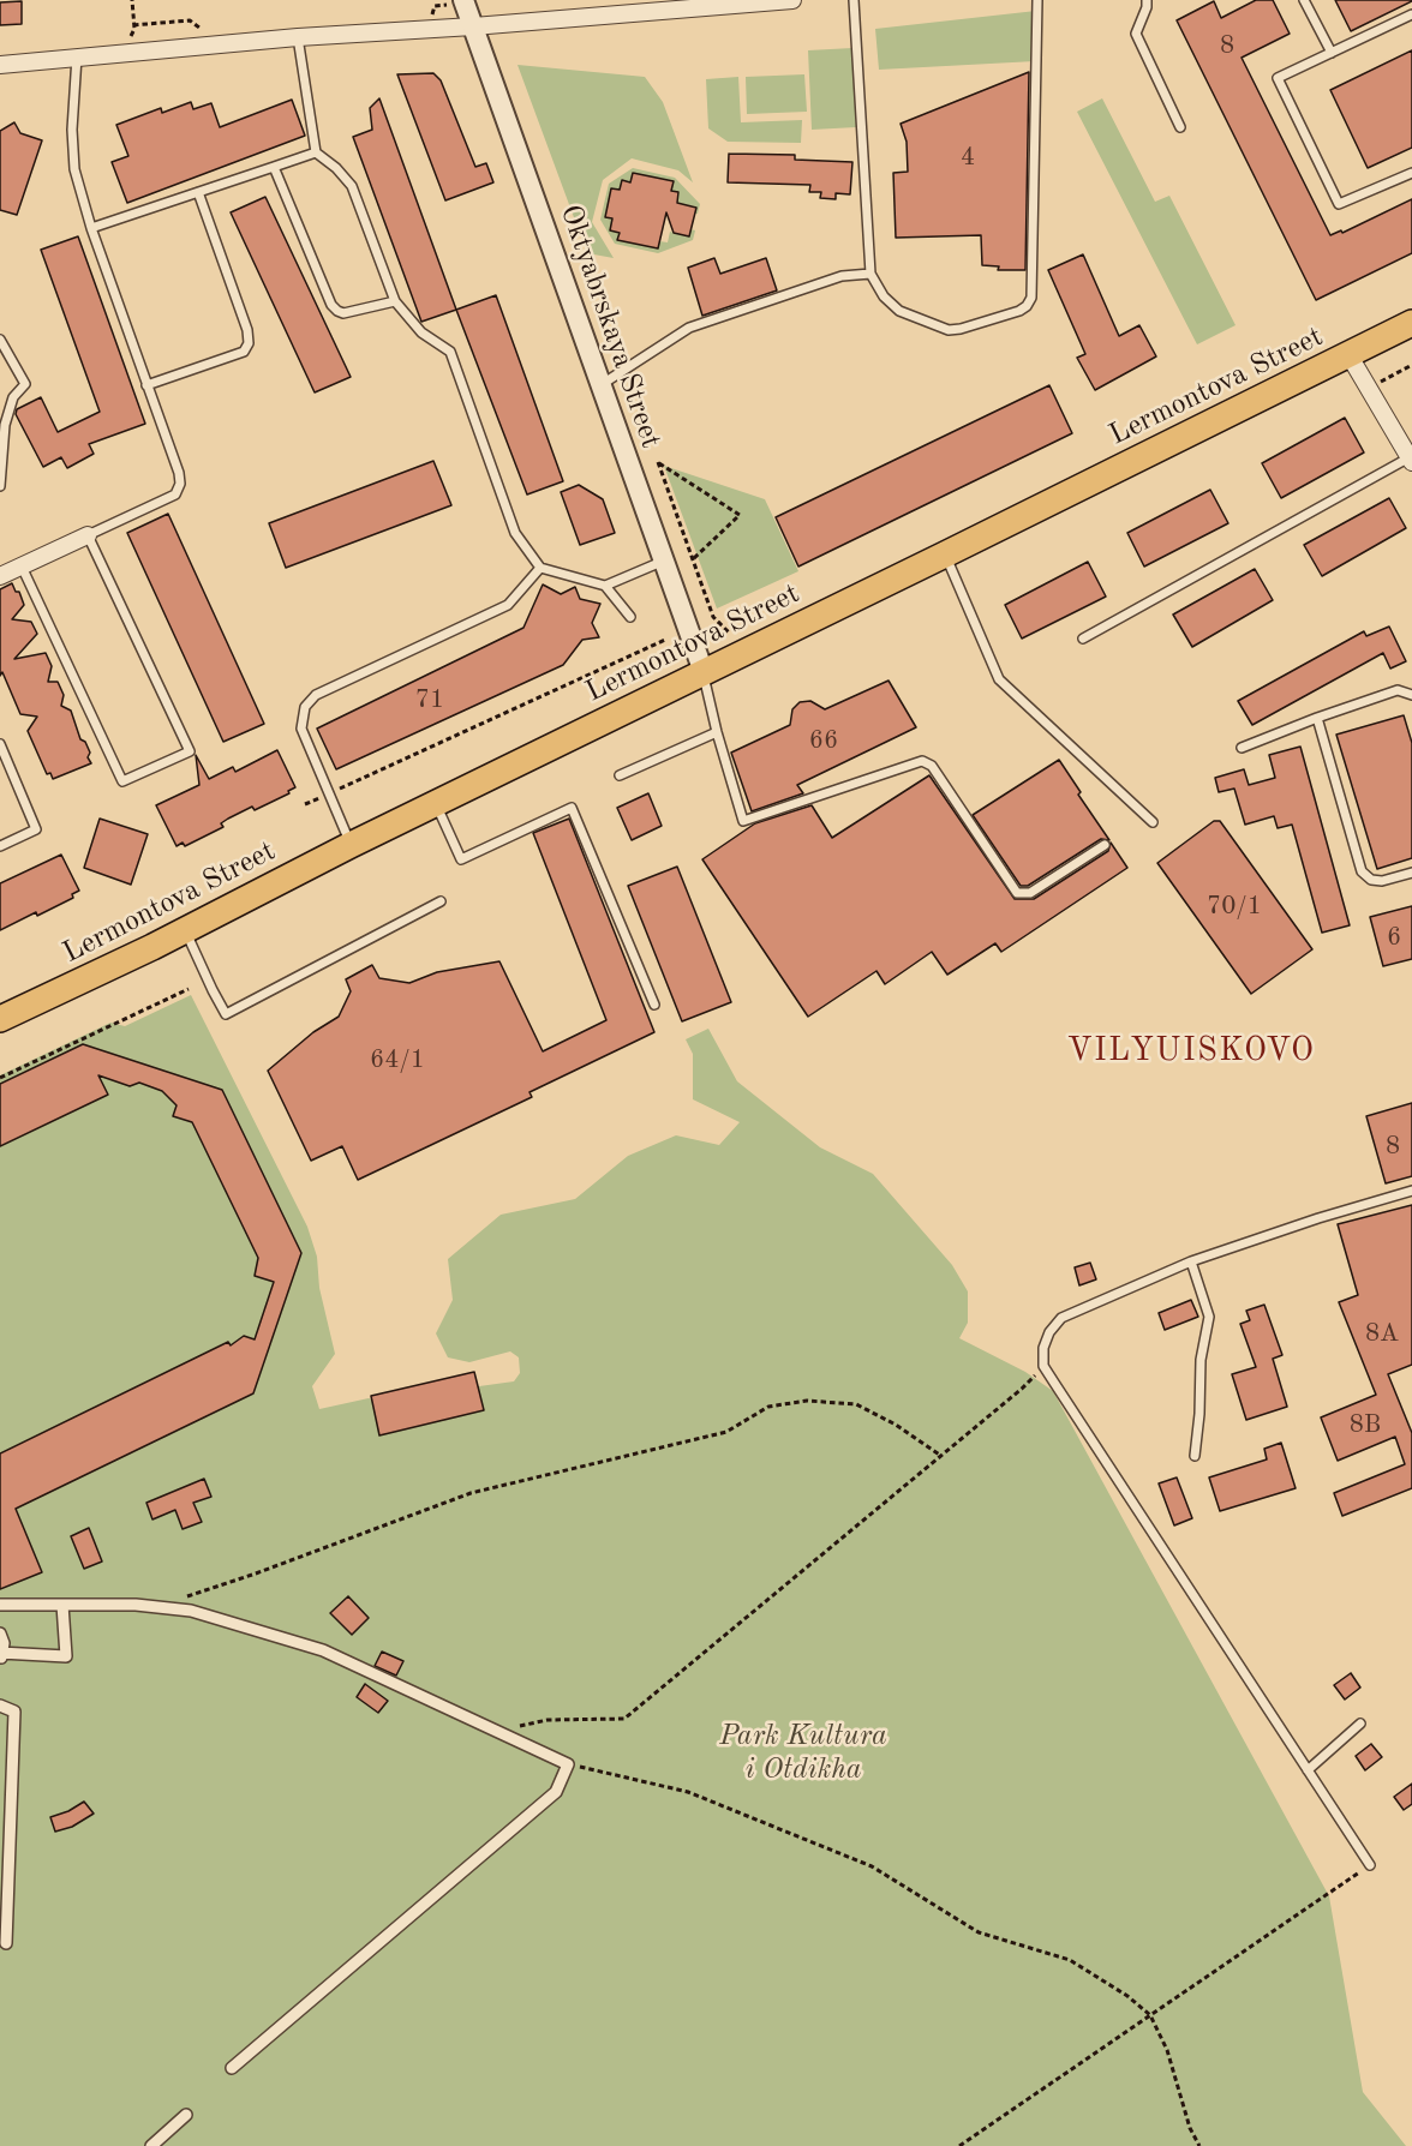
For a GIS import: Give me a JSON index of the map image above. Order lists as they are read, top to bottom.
{
  "streets": {
    "main road": ["Lermontova Street"],
    "street": ["Oktyabrskaya Street"]
  },
  "crossings": [
    ["Oktyabrskaya Street", "Lermontova Street"]
  ],
  "districts": ["VILYUISKOVO"],
  "parks": ["Park Kultura i Otdikha"],
  "house_numbers": [
    "8",
    "4",
    "71",
    "66",
    "70/1",
    "6",
    "64/1",
    "8",
    "8А",
    "8В"
  ]
}
